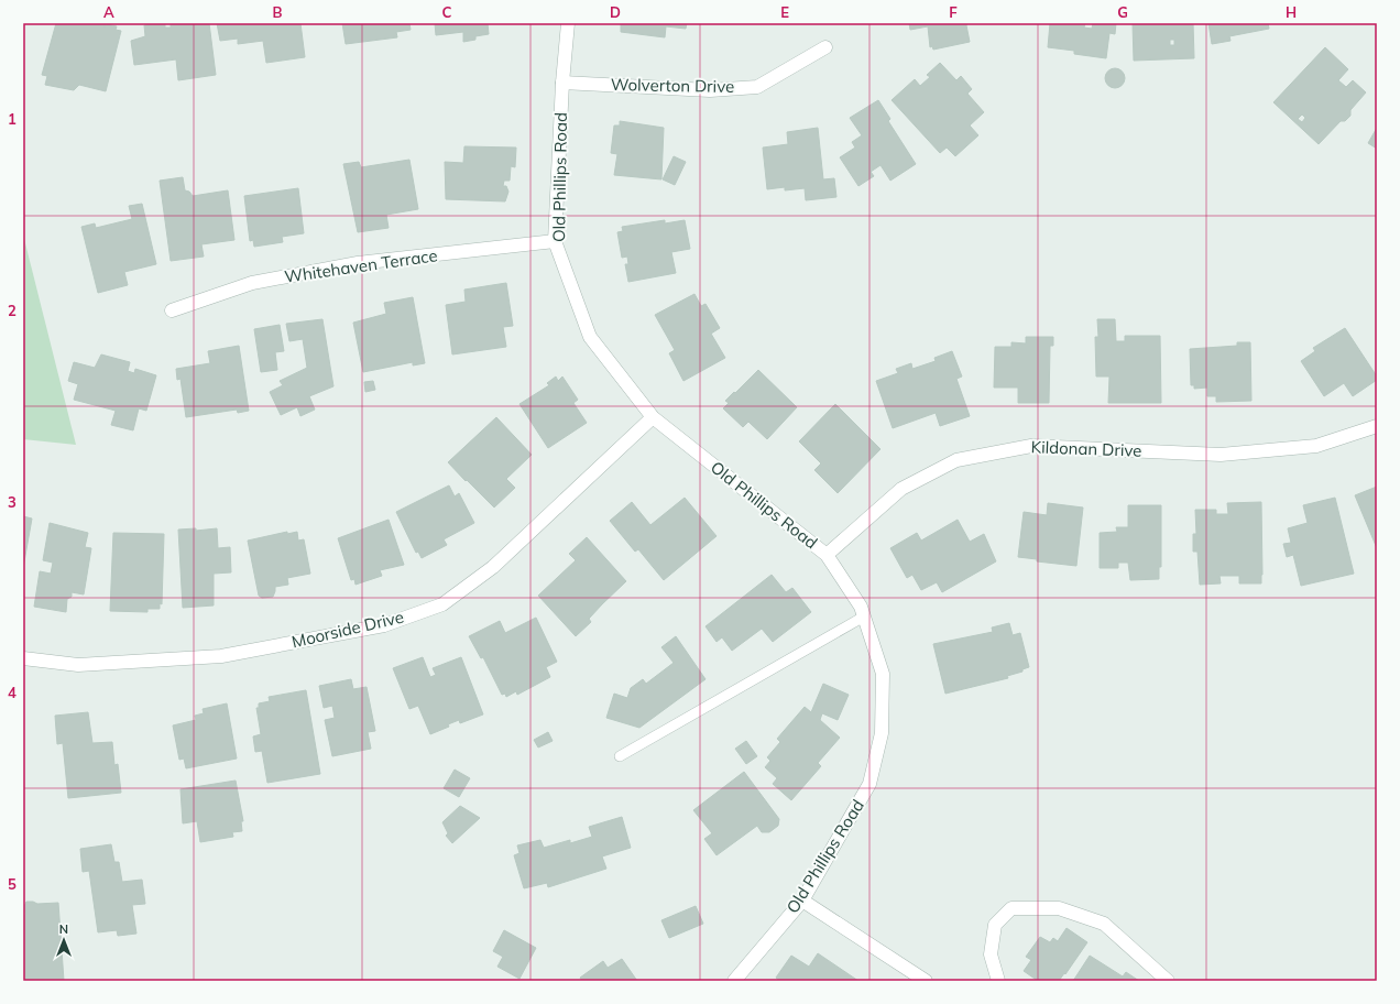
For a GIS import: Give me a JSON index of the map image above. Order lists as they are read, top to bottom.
{
  "streets": {
    "street": [
      "Wolverton Drive",
      "Old Phillips Road",
      "Whitehaven Terrace",
      "Kildonan Drive",
      "Moorside Drive"
    ]
  },
  "crossings": [
    ["Wolverton Drive", "Old Phillips Road"],
    ["Old Phillips Road", "Whitehaven Terrace"],
    ["Old Phillips Road", "Kildonan Drive"],
    ["Old Phillips Road", "Moorside Drive"]
  ],
  "north": "top",
  "grid": {
    "columns": [
      "A",
      "B",
      "C",
      "D",
      "E",
      "F",
      "G",
      "H"
    ],
    "rows": [
      "1",
      "2",
      "3",
      "4",
      "5"
    ]
  }
}
